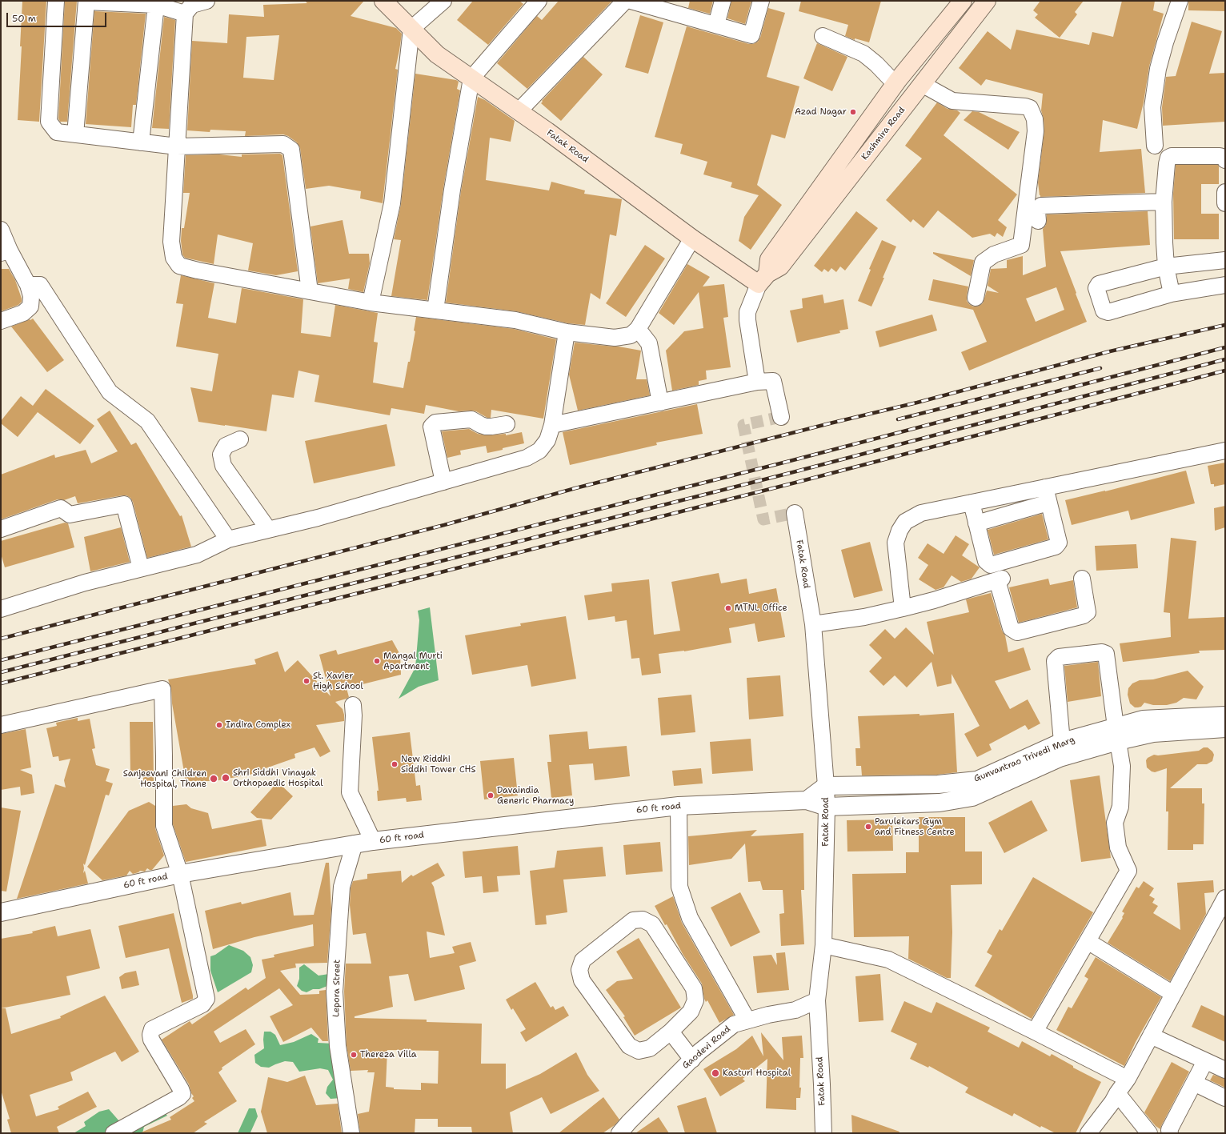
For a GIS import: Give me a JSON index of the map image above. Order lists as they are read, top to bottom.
{
  "streets": {
    "main road": ["Kashmira Road", "Fatak Road"],
    "street": [
      "Gunvantrao Trivedi Marg",
      "60 ft road",
      "Lepora Street",
      "Gaodevi Road"
    ]
  },
  "crossings": [
    ["Kashmira Road", "Fatak Road"],
    ["Fatak Road", "Gunvantrao Trivedi Marg"],
    ["Fatak Road", "Gaodevi Road"],
    ["60 ft road", "Lepora Street"]
  ],
  "places": [
    "Azad Nagar",
    "MTNL Office",
    "Mangal Murti Apartment",
    "St. Xavier High School",
    "Indira Complex",
    "New Riddhi Siddhi Tower CHS",
    "Shri Siddhi Vinayak Orthopaedic Hospital",
    "Sanjeevani Children Hospital, Thane",
    "Davaindia Generic Pharmacy",
    "Parulekars Gym and Fitness Centre",
    "Thereza Villa",
    "Kasturi Hospital"
  ],
  "scale_bar": "50 m"
}
